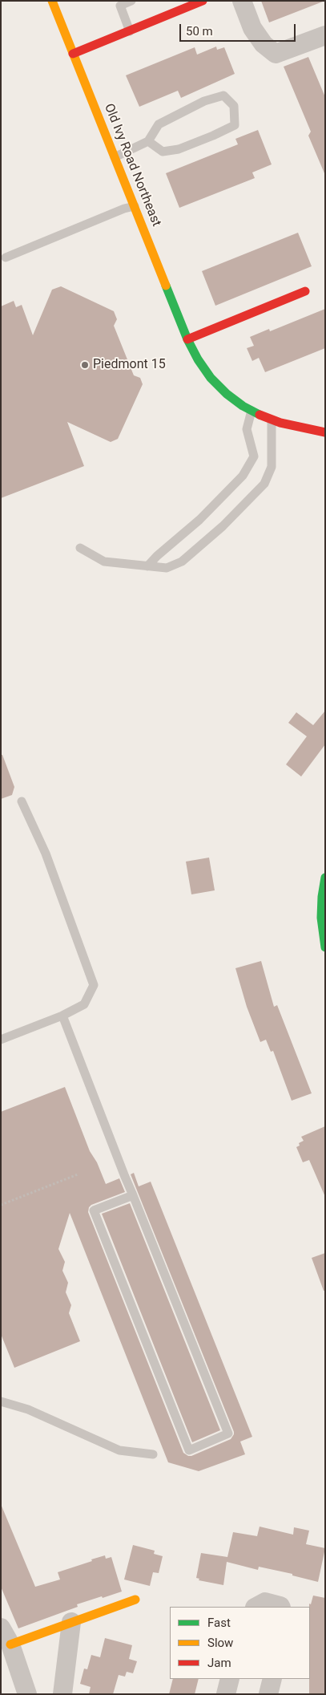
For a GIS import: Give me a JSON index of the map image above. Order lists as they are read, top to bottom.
{
  "streets": {
    "street": ["Old Ivy Road Northeast"]
  },
  "places": ["Piedmont 15"],
  "legend": ["Fast", "Slow", "Jam"],
  "scale_bar": "50 m"
}
